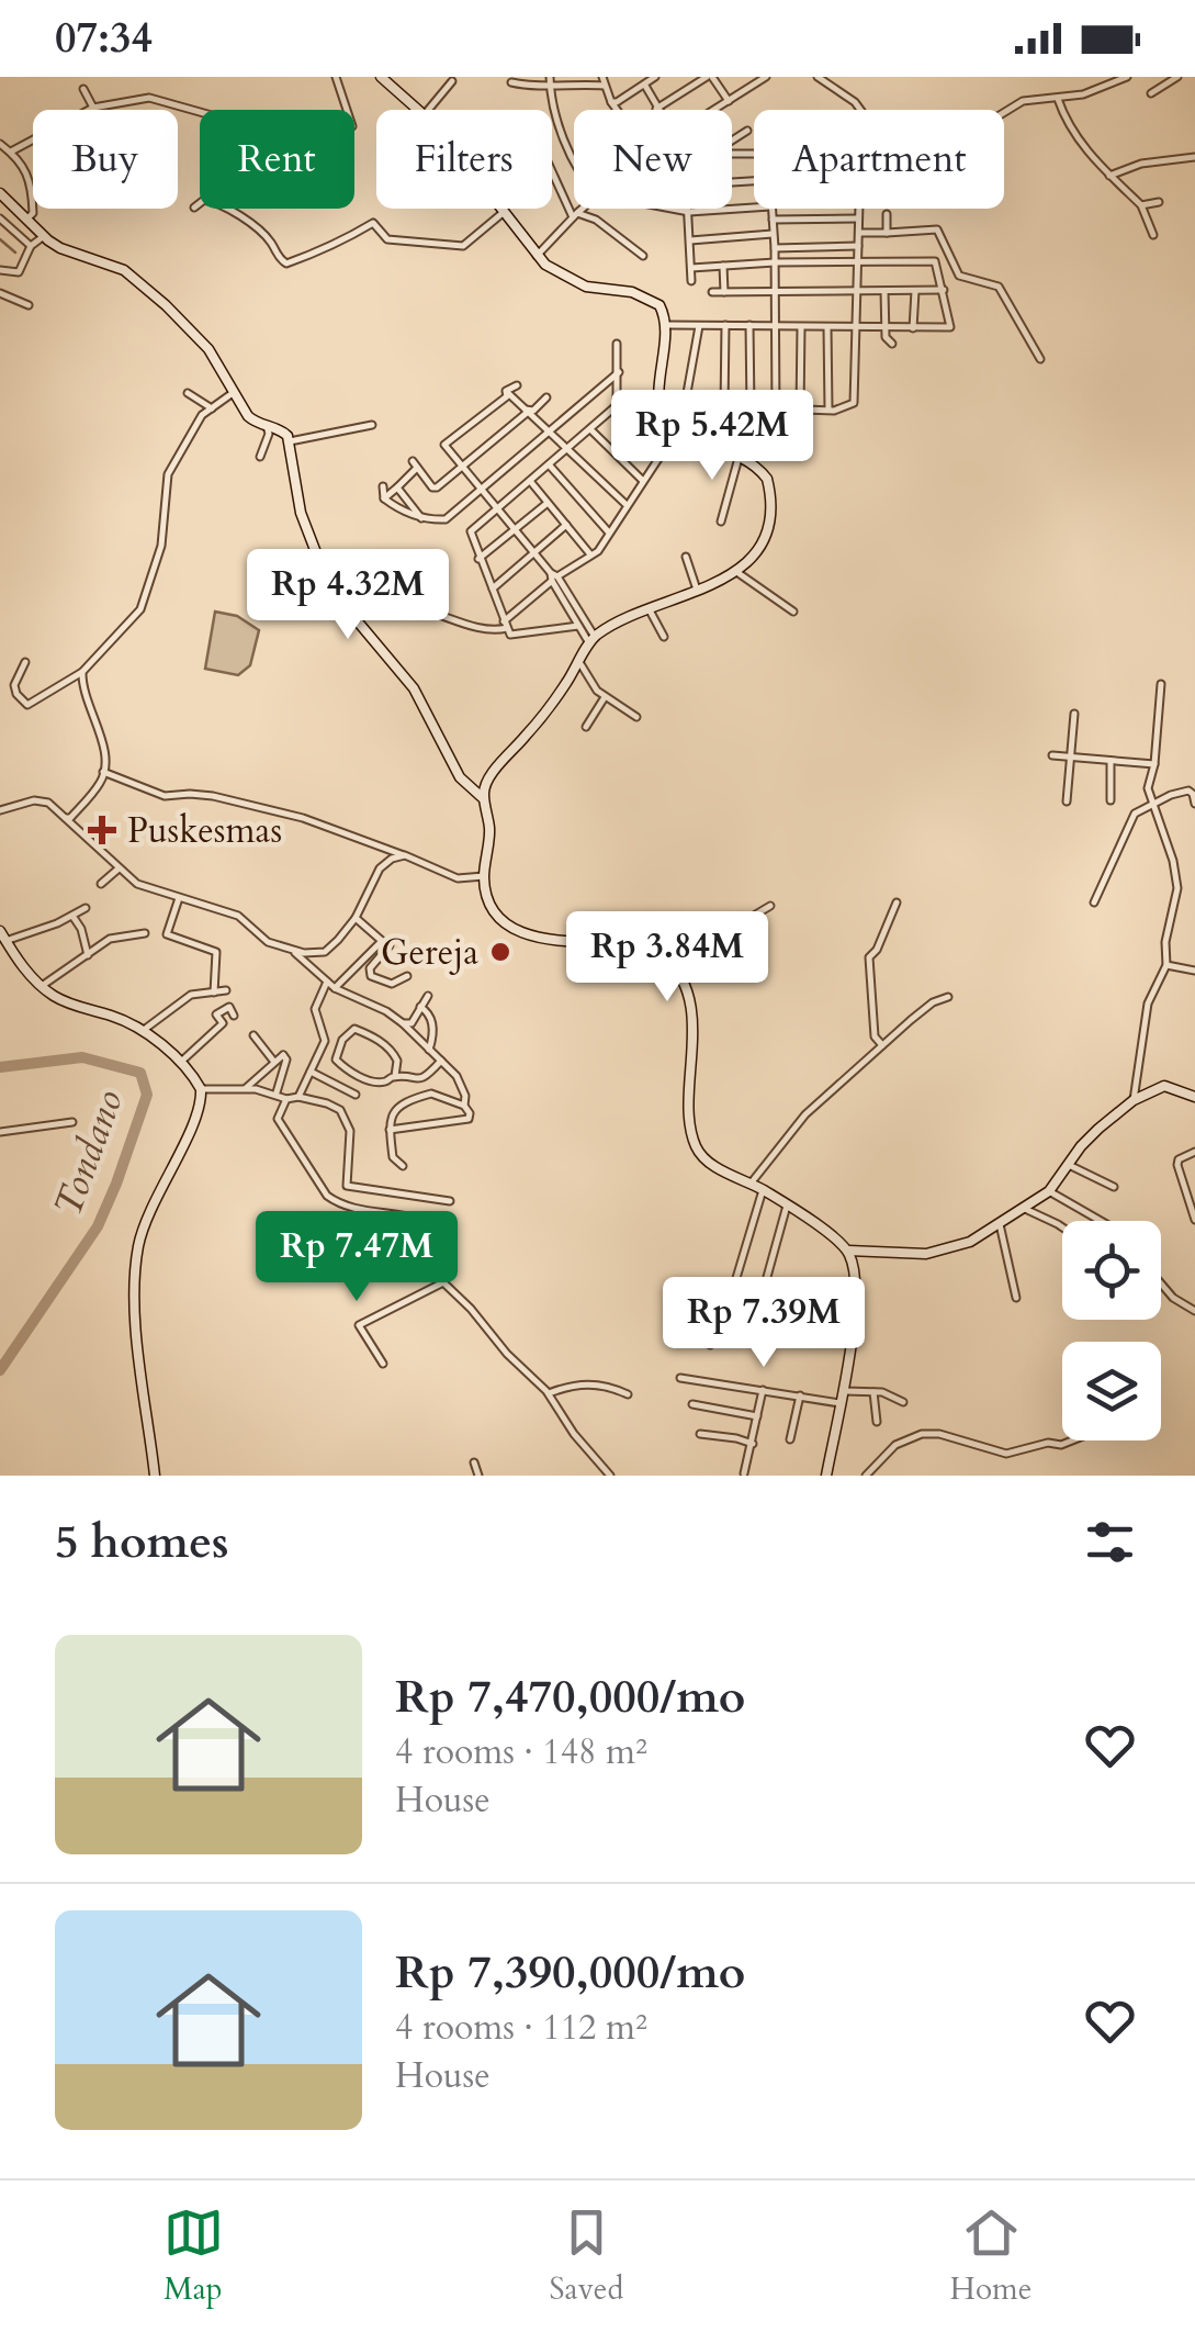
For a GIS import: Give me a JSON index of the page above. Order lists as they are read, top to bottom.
{
  "water": ["Tondano"],
  "places": {
    "health": ["Puskesmas"],
    "other": ["Gereja"]
  },
  "page": {
    "status": "07:34",
    "chip": [
      "Buy",
      "Rent",
      "Filters",
      "New",
      "Apartment"
    ],
    "price": [
      "Rp 5.42M",
      "Rp 4.32M",
      "Rp 3.84M",
      "Rp 7.47M",
      "Rp 7.39M"
    ],
    "heading": "5 homes",
    "list": [
      {
        "name": "Rp 7,470,000/mo",
        "note": "4 rooms · 148 m² · House"
      },
      {
        "name": "Rp 7,390,000/mo",
        "note": "4 rooms · 112 m² · House"
      }
    ],
    "tabs": ["Map", "Saved", "Home"]
  }
}
